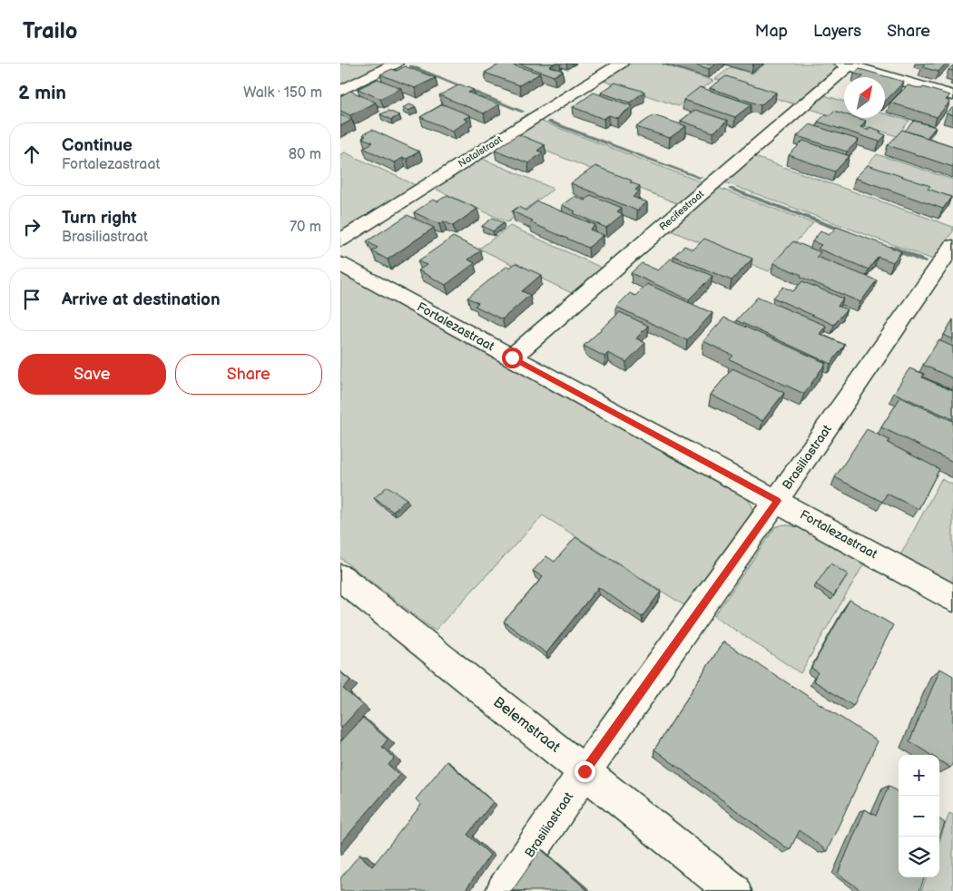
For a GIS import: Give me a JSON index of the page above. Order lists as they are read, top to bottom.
{
  "streets": {
    "street": [
      "Natalstraat",
      "Recifestraat",
      "Fortalezastraat",
      "Brasiliastraat",
      "Belemstraat"
    ]
  },
  "crossings": [
    ["Recifestraat", "Fortalezastraat"],
    ["Fortalezastraat", "Brasiliastraat"],
    ["Brasiliastraat", "Belemstraat"]
  ],
  "north": "top right",
  "page": {
    "header": "Trailo",
    "nav": ["Map", "Layers", "Share"],
    "heading": ["2 min", "Walk · 150 m"],
    "list": [
      ["Continue", "Fortalezastraat", "80 m"],
      ["Turn right", "Brasiliastraat", "70 m"],
      "Arrive at destination"
    ],
    "buttons": ["Save", "Share"],
    "map_buttons": ["+", "−"]
  }
}
